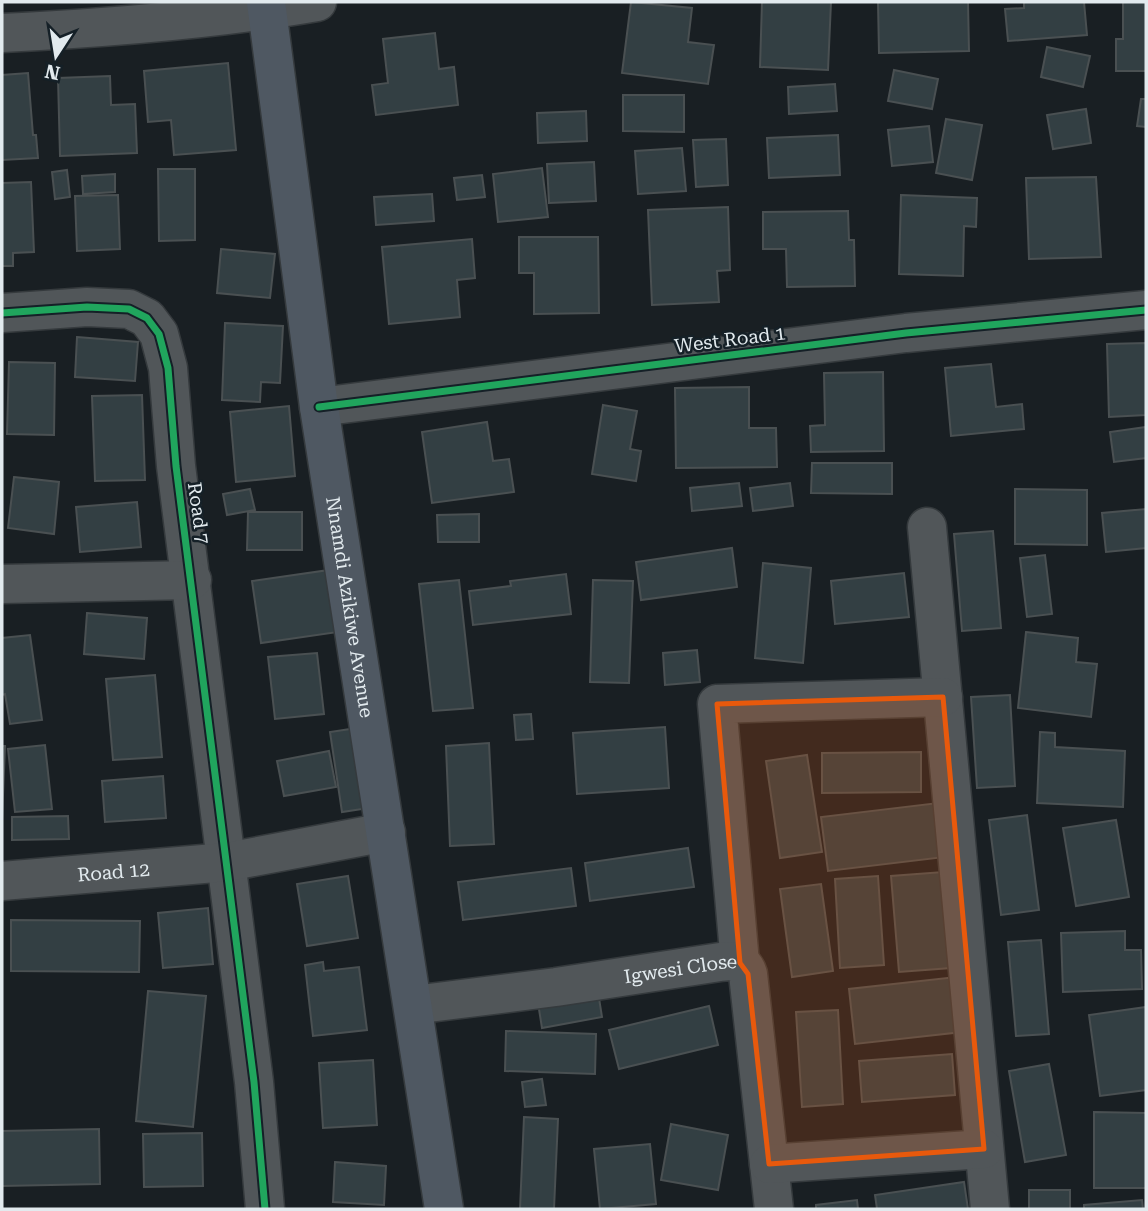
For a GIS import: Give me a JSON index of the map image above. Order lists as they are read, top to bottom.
{
  "streets": {
    "main road": ["Nnamdi Azikiwe Avenue"],
    "street": [
      "West Road 1",
      "Road 7",
      "Road 12",
      "Igwesi Close"
    ]
  },
  "crossings": [
    ["West Road 1", "Nnamdi Azikiwe Avenue"],
    ["Road 7", "Road 12"],
    ["Nnamdi Azikiwe Avenue", "Road 12"],
    ["Nnamdi Azikiwe Avenue", "Igwesi Close"]
  ],
  "north": "bottom"
}
